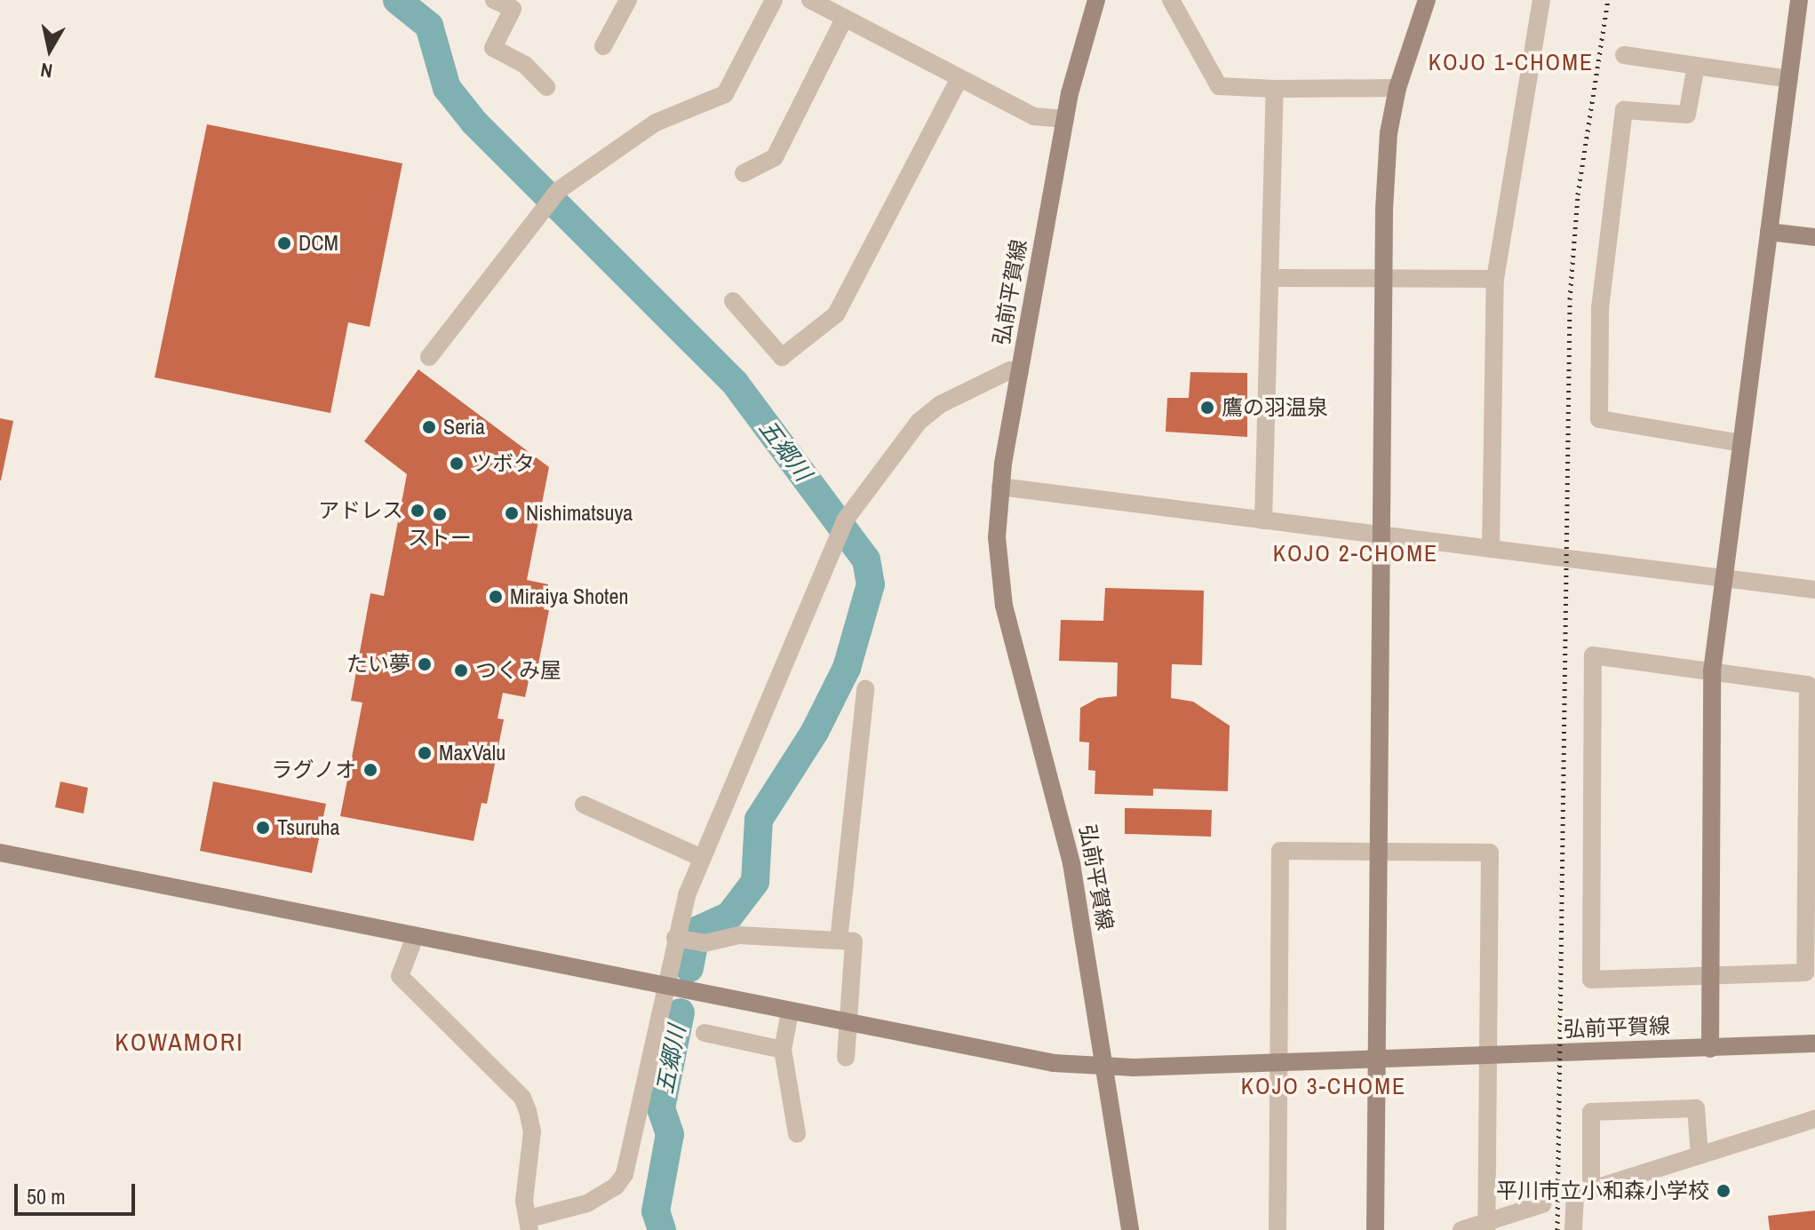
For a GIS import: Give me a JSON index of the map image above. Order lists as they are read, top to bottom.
{
  "streets": {
    "street": ["弘前平賀線"]
  },
  "districts": [
    "KOJO 1-CHOME",
    "KOJO 2-CHOME",
    "KOWAMORI",
    "KOJO 3-CHOME"
  ],
  "water": ["五郷川"],
  "places": [
    "DCM",
    "鷹の羽温泉",
    "Seria",
    "ツボタ",
    "アドレス",
    "Nishimatsuya",
    "ストー",
    "Miraiya Shoten",
    "たい夢",
    "つくみ屋",
    "MaxValu",
    "ラグノオ",
    "Tsuruha",
    "平川市立小和森小学校"
  ],
  "scale_bar": "50 m",
  "north": "bottom"
}
